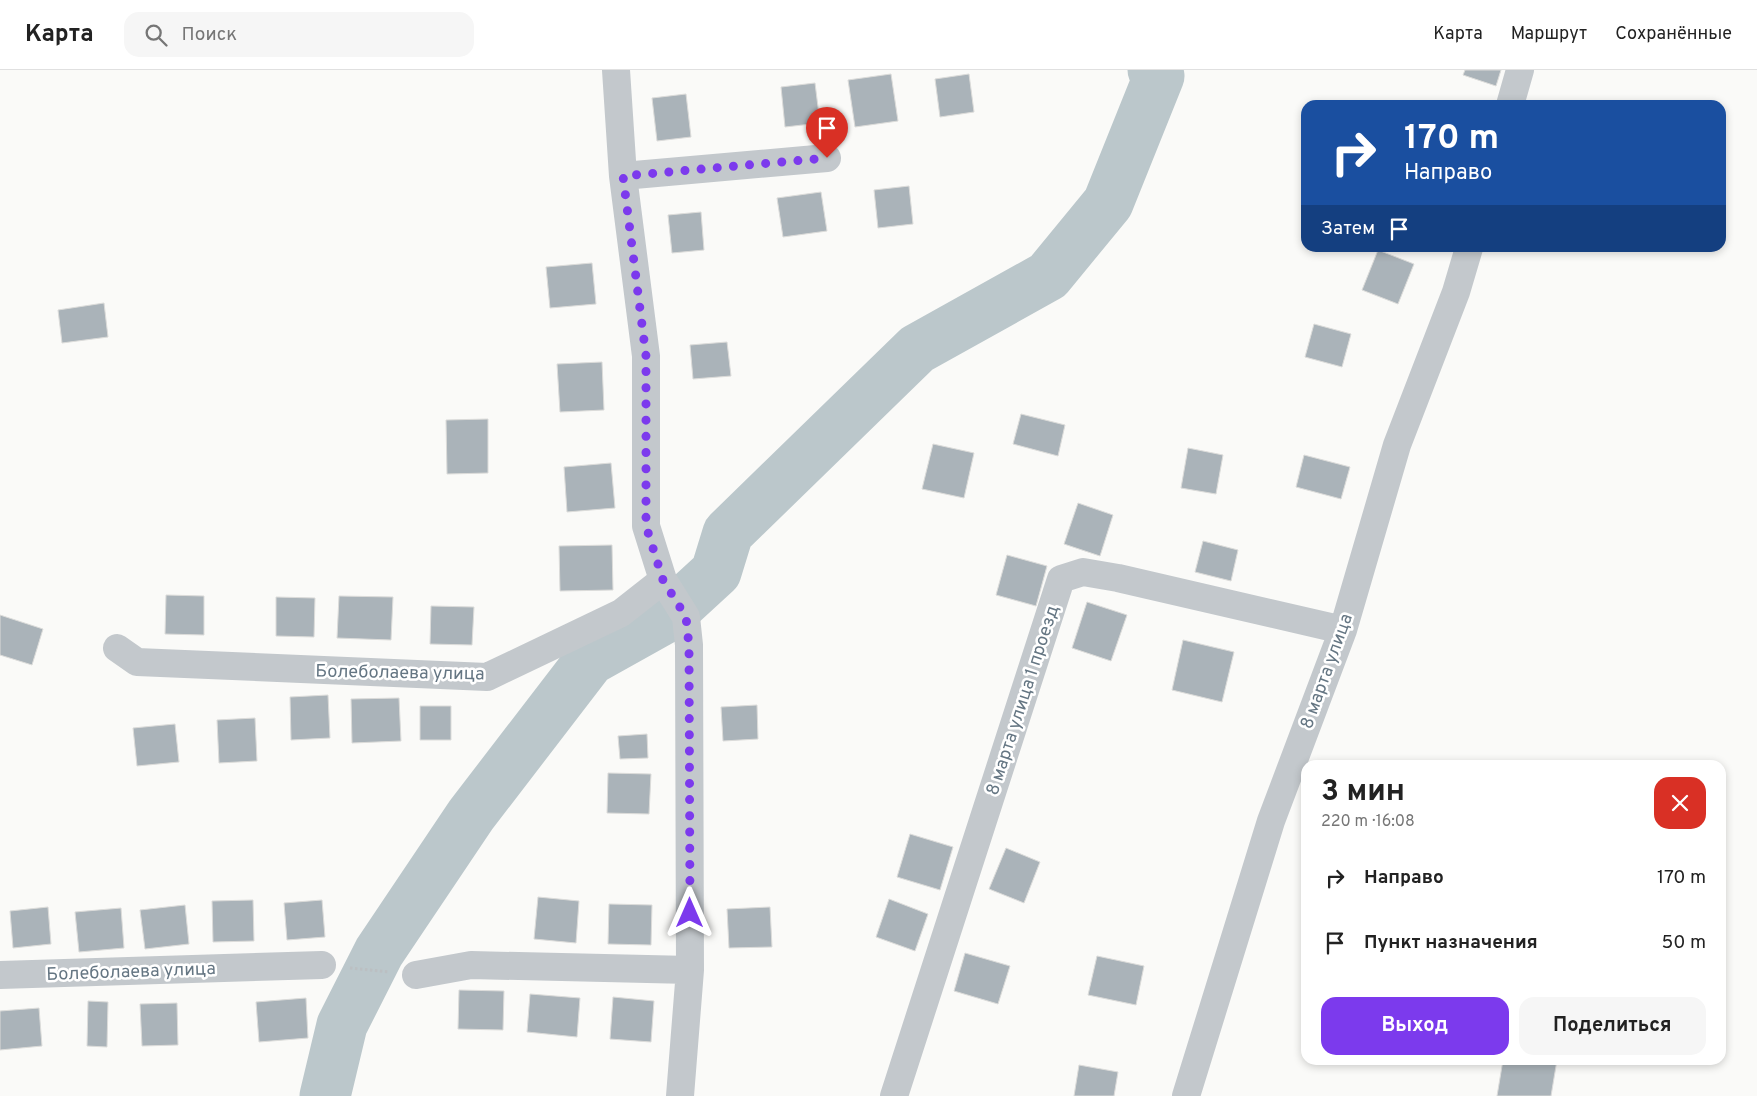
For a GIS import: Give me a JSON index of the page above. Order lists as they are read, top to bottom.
{
  "streets": {
    "street": ["8 марта улица", "Болеболаева улица", "8 марта улица 1 проезд"]
  },
  "crossings": [
    ["8 марта улица", "8 марта улица 1 проезд"]
  ],
  "page": {
    "header": "Карта",
    "search": "Поиск",
    "nav": ["Карта", "Маршрут", "Сохранённые"],
    "turn": ["170 m", "Направо"],
    "then": "Затем",
    "heading": ["3 мин", "220 m · 16:08"],
    "list": [
      {
        "name": "Направо",
        "value": "170 m"
      },
      {
        "name": "Пункт назначения",
        "value": "50 m"
      }
    ],
    "buttons": ["Выход", "Поделиться"]
  }
}
